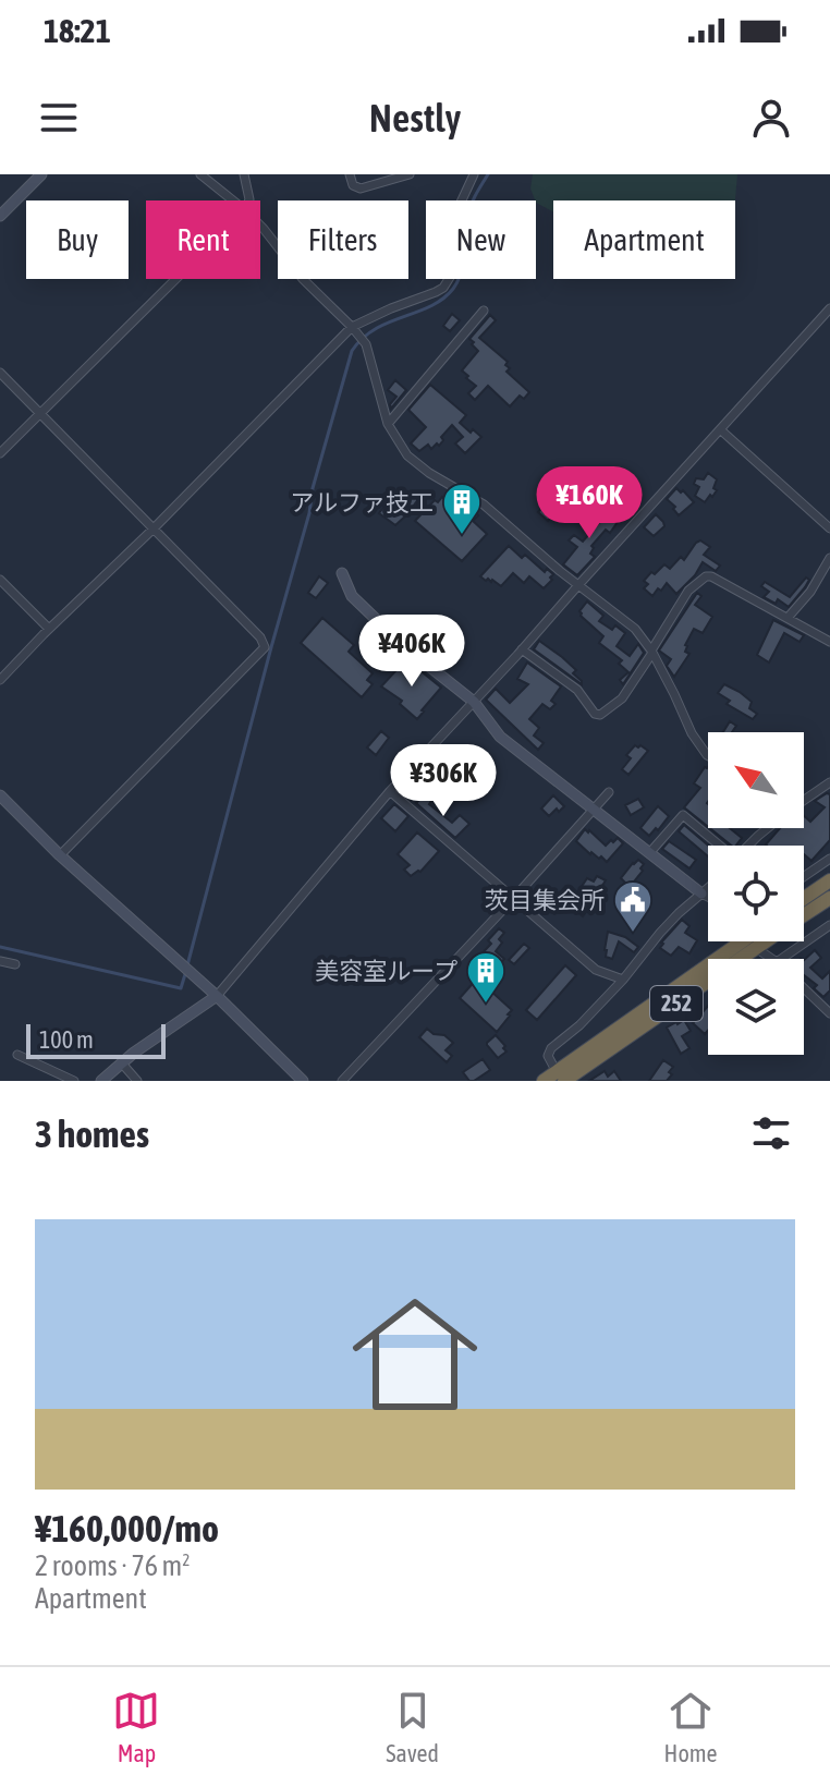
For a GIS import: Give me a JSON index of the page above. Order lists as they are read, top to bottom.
{
  "streets": {
    "highway": ["252"]
  },
  "places": {
    "building": ["アルファ技工", "美容室ループ"],
    "public building": ["茨目集会所"]
  },
  "scale_bar": "100 m",
  "north": "top left",
  "page": {
    "status": "18:21",
    "header": "Nestly",
    "chip": [
      "Buy",
      "Rent",
      "Filters",
      "New",
      "Apartment"
    ],
    "price": ["¥160K", "¥406K", "¥306K"],
    "scale": "100 m",
    "heading": "3 homes",
    "list": [
      {
        "name": "¥160,000/mo",
        "note": "2 rooms · 76 m² · Apartment"
      }
    ],
    "tabs": ["Map", "Saved", "Home"]
  }
}
